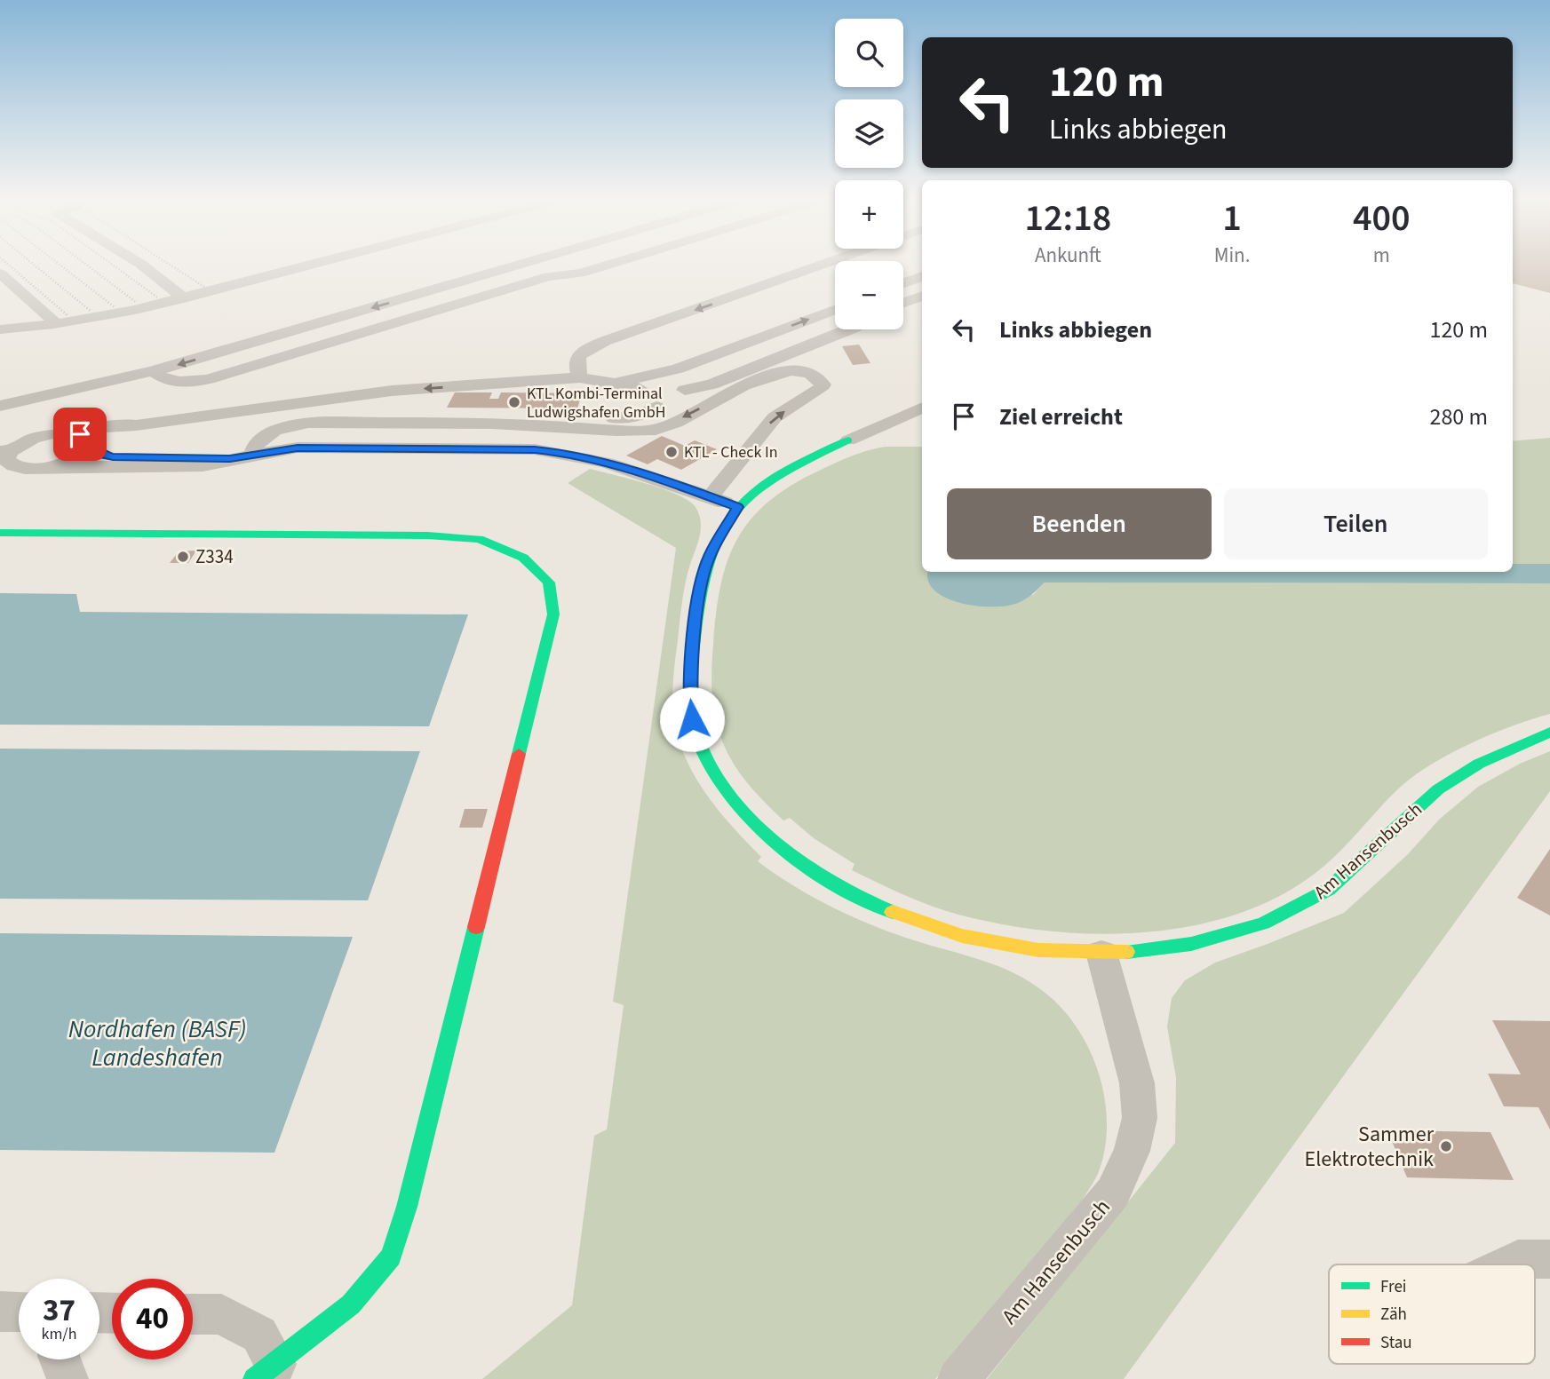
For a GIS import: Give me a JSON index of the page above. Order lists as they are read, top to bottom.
{
  "streets": {
    "street": ["Am Hansenbusch"]
  },
  "water": ["Nordhafen (BASF) Landeshafen"],
  "places": [
    "KTL Kombi-Terminal Ludwigshafen GmbH",
    "KTL - Check In",
    "Z334",
    "Sammer Elektrotechnik"
  ],
  "legend": ["Frei", "Zäh", "Stau"],
  "page": {
    "map_buttons": ["+", "−"],
    "turn": ["120 m", "Links abbiegen"],
    "eta": [
      "12:18",
      "Ankunft",
      "1",
      "Min.",
      "400",
      "m"
    ],
    "list": [
      {
        "name": "Links abbiegen",
        "value": "120 m"
      },
      {
        "name": "Ziel erreicht",
        "value": "280 m"
      }
    ],
    "buttons": ["Beenden", "Teilen"],
    "speed": "37 km/h",
    "limit": "40"
  }
}
